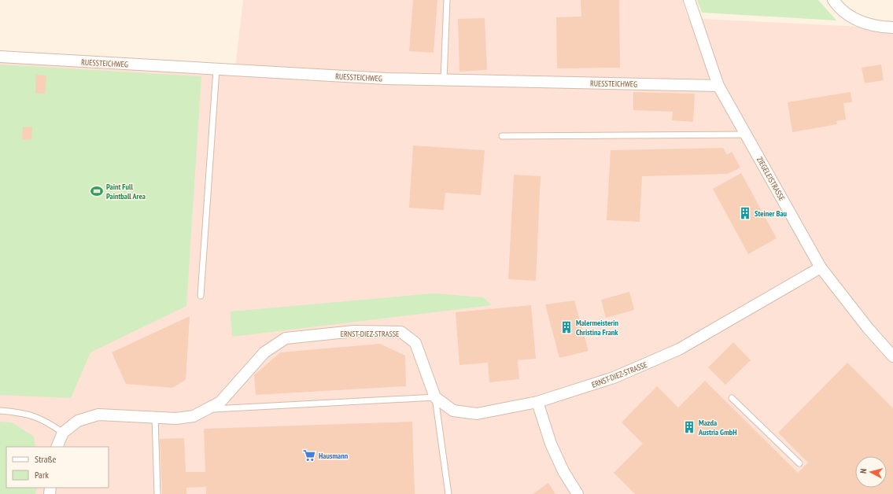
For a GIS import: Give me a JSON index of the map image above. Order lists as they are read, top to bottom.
{
  "streets": {
    "street": ["RUESSTEICHWEG", "ZIEGELEISTRASSE", "ERNST-DIEZ-STRASSE"]
  },
  "crossings": [
    ["RUESSTEICHWEG", "ZIEGELEISTRASSE"],
    ["ZIEGELEISTRASSE", "ERNST-DIEZ-STRASSE"]
  ],
  "places": {
    "sports": ["Paint Full Paintball Area"],
    "building": ["Steiner Bau", "Malermeisterin Christina Frank", "Mazda Austria GmbH"],
    "supermarket": ["Hausmann"]
  },
  "legend": ["Straße", "Park"],
  "north": "left"
}
